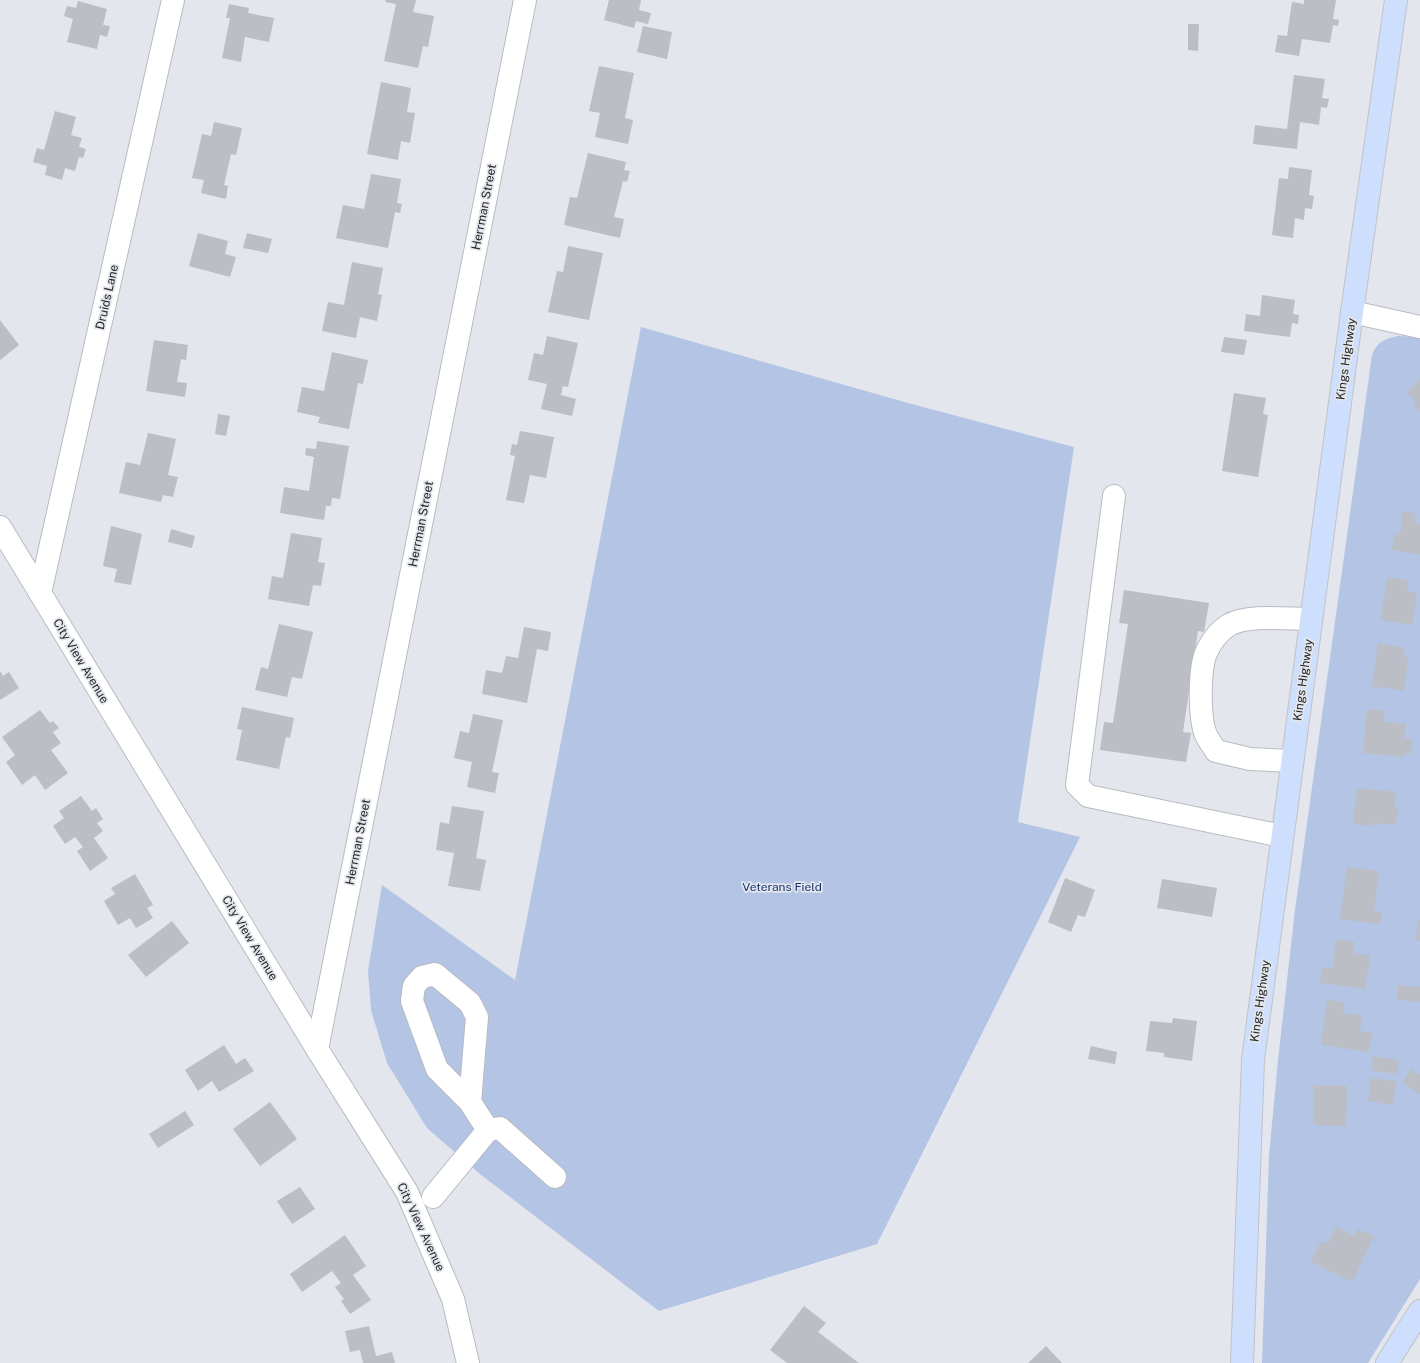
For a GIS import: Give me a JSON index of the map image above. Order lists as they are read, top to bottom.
{
  "streets": {
    "main road": ["Kings Highway"],
    "street": ["Herrman Street", "Druids Lane", "City View Avenue"]
  },
  "crossings": [
    ["Herrman Street", "City View Avenue"],
    ["Druids Lane", "City View Avenue"]
  ],
  "parks": ["Veterans Field"]
}
